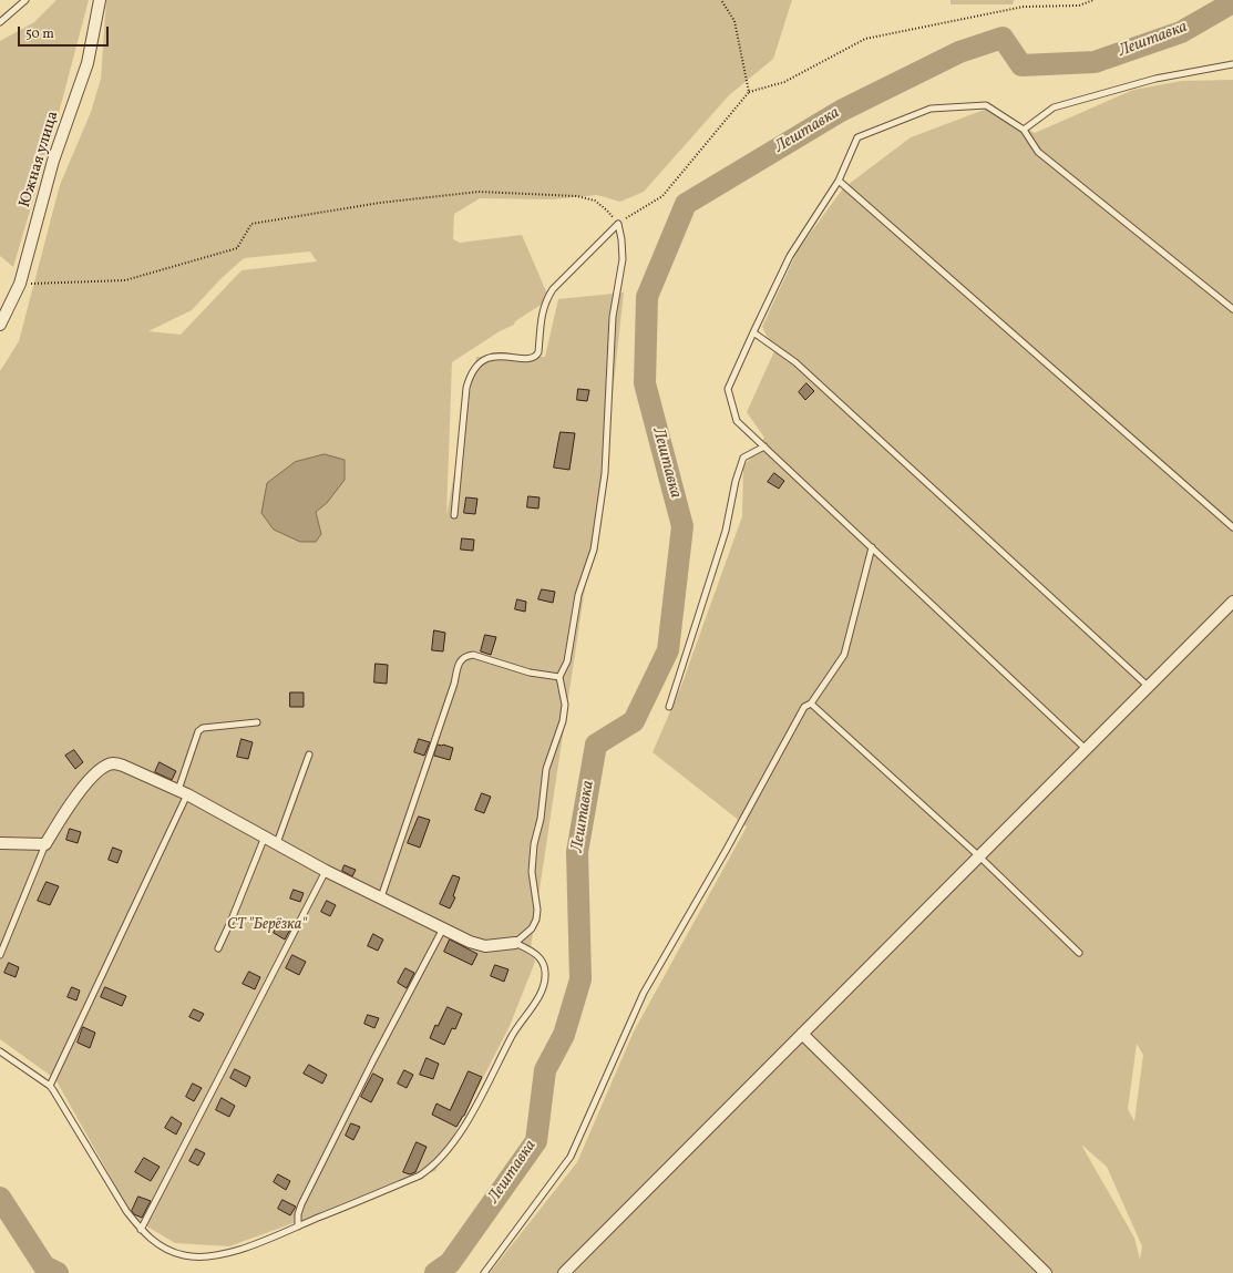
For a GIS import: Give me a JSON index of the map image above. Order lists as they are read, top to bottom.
{
  "streets": {
    "street": ["Южная улица"]
  },
  "water": ["Лештавка"],
  "parks": ["СТ \"Берёзка\""],
  "scale_bar": "50 m"
}
